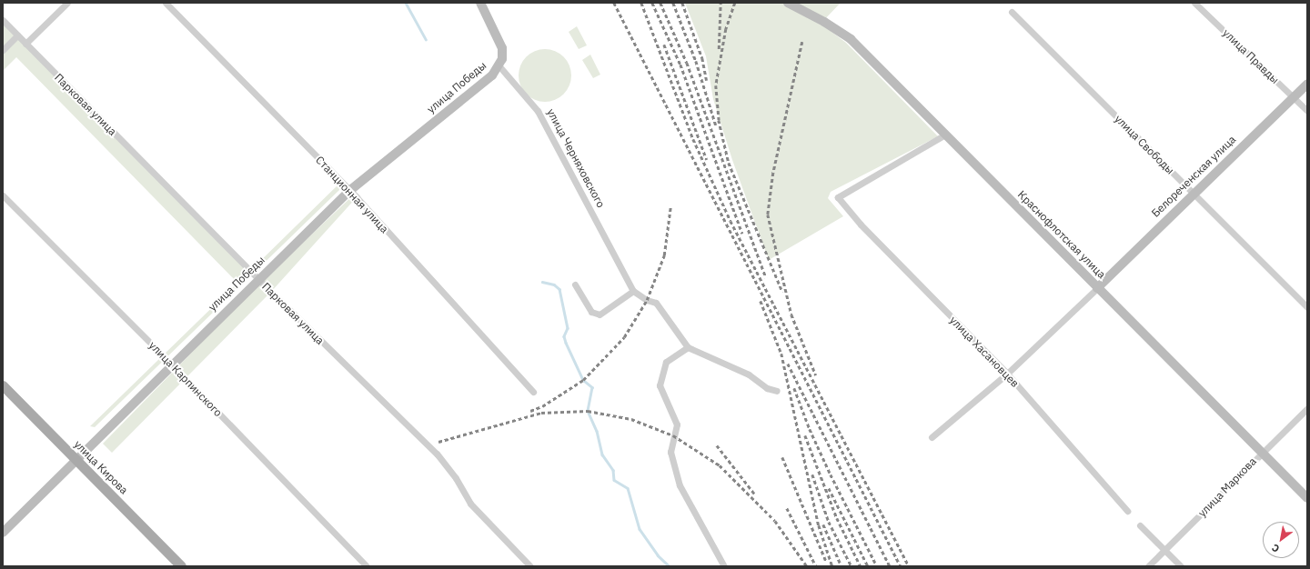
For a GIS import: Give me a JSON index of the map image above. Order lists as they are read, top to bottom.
{
  "streets": {
    "main road": ["улица Кирова"],
    "street": [
      "улица Правды",
      "улица Победы",
      "Парковая улица",
      "улица Свободы",
      "улица Черняховского",
      "Белореченская улица",
      "Станционная улица",
      "Краснофлотская улица",
      "улица Хасановцев",
      "улица Карпинского",
      "улица Маркова"
    ]
  },
  "crossings": [
    ["улица Правды", "Белореченская улица"],
    ["улица Победы", "Парковая улица"],
    ["улица Победы", "улица Черняховского"],
    ["улица Победы", "Станционная улица"],
    ["улица Победы", "улица Карпинского"],
    ["улица Победы", "улица Кирова"],
    ["улица Свободы", "Белореченская улица"],
    ["Белореченская улица", "Краснофлотская улица"],
    ["Краснофлотская улица", "улица Хасановцев"],
    ["Краснофлотская улица", "улица Маркова"]
  ],
  "north": "bottom left"
}
